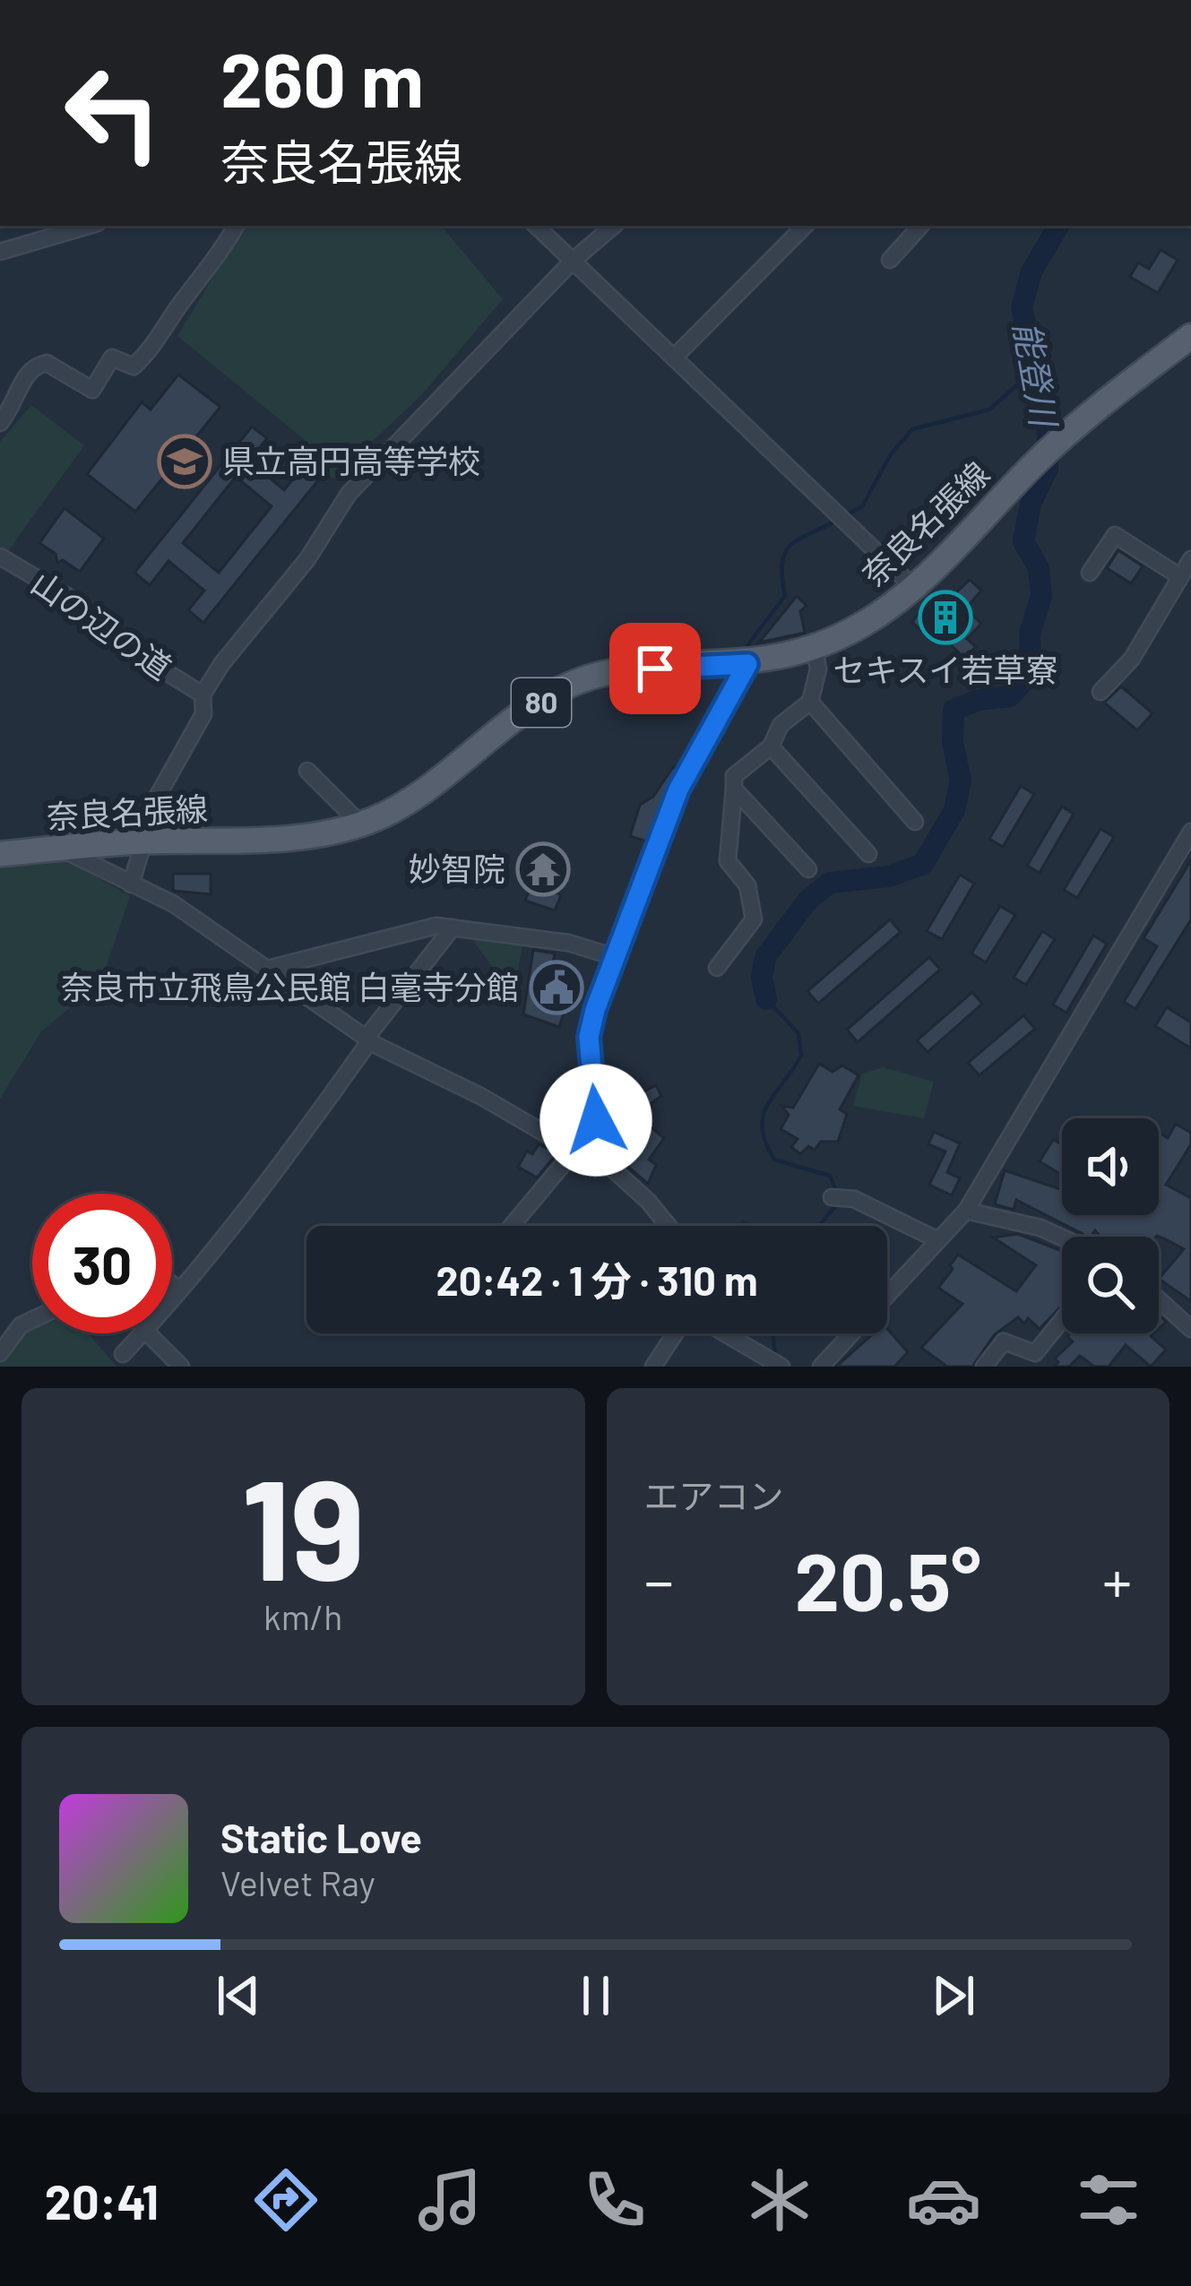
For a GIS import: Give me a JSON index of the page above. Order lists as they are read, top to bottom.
{
  "streets": {
    "main road": ["奈良名張線", "80"],
    "street": ["山の辺の道"]
  },
  "water": ["能登川"],
  "places": {
    "school or university": ["県立高円高等学校"],
    "building": ["セキスイ若草寮"],
    "temple": ["妙智院"],
    "public building": ["奈良市立飛鳥公民館 白毫寺分館"]
  },
  "page": {
    "turn": ["260 m", "奈良名張線"],
    "limit": "30",
    "trip": "20:42 · 1 分 · 310 m",
    "tile": [
      ["19", "km/h"],
      "エアコン"
    ],
    "heat": ["−", "20.5°", "+"],
    "song": ["Static Love", "Velvet Ray"],
    "tabs": "20:41"
  }
}
